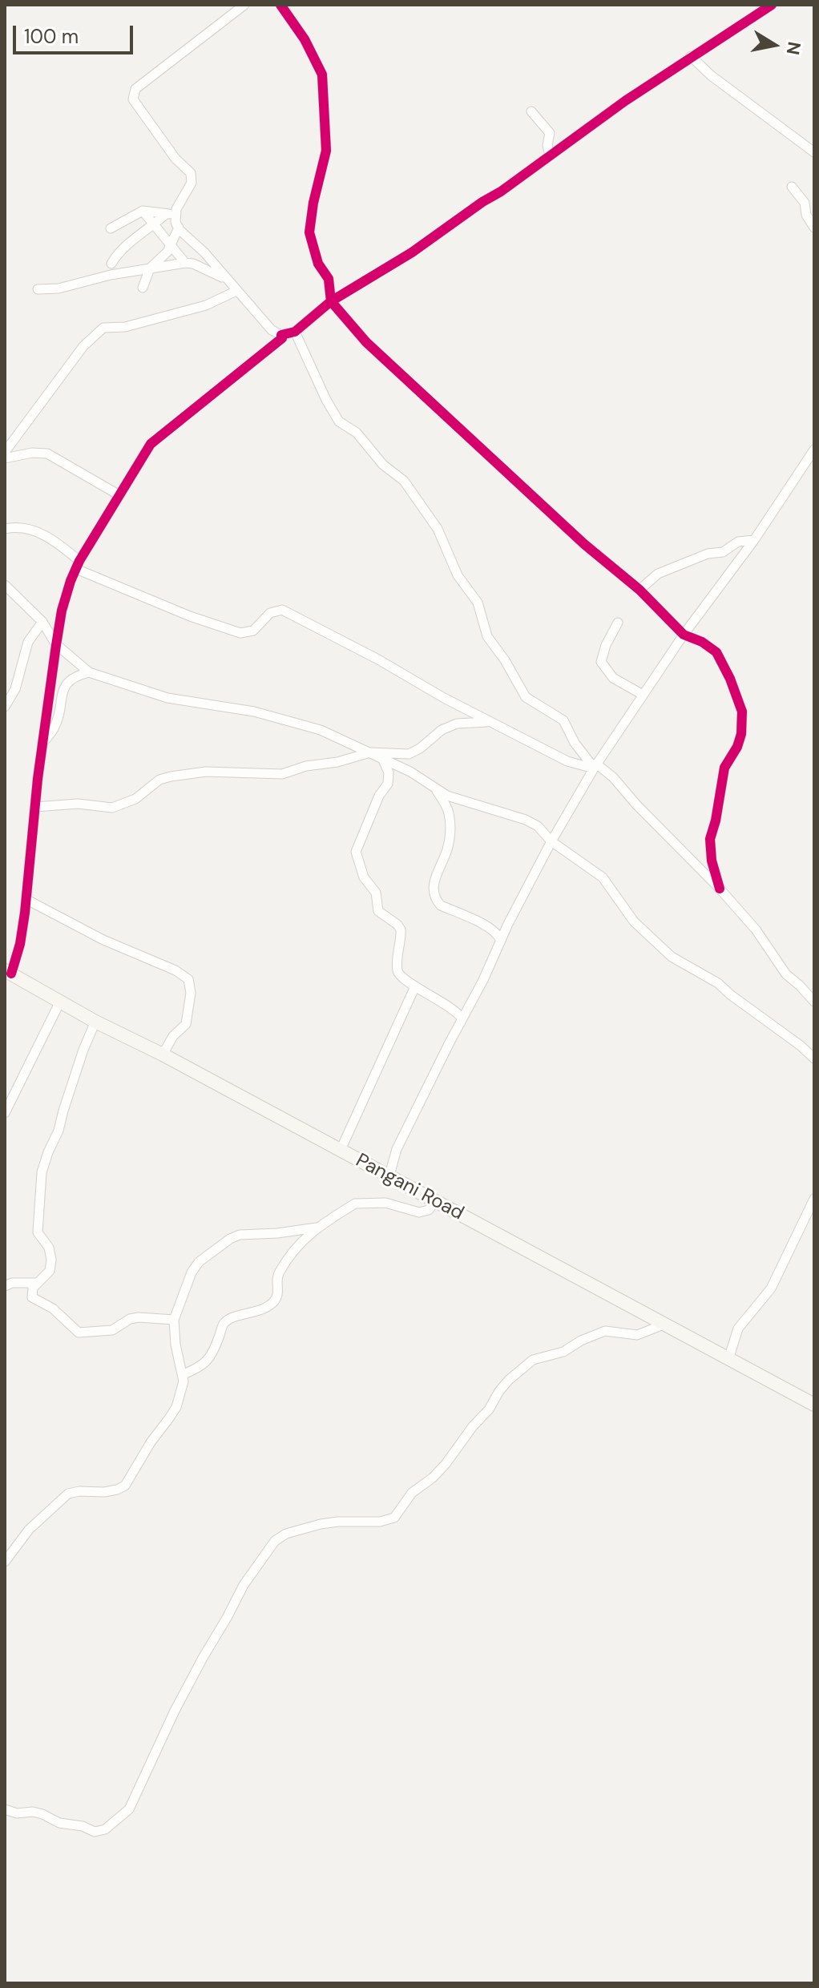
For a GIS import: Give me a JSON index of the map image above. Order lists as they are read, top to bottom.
{
  "streets": {
    "main road": ["Pangani Road"]
  },
  "scale_bar": "100 m",
  "north": "right"
}
